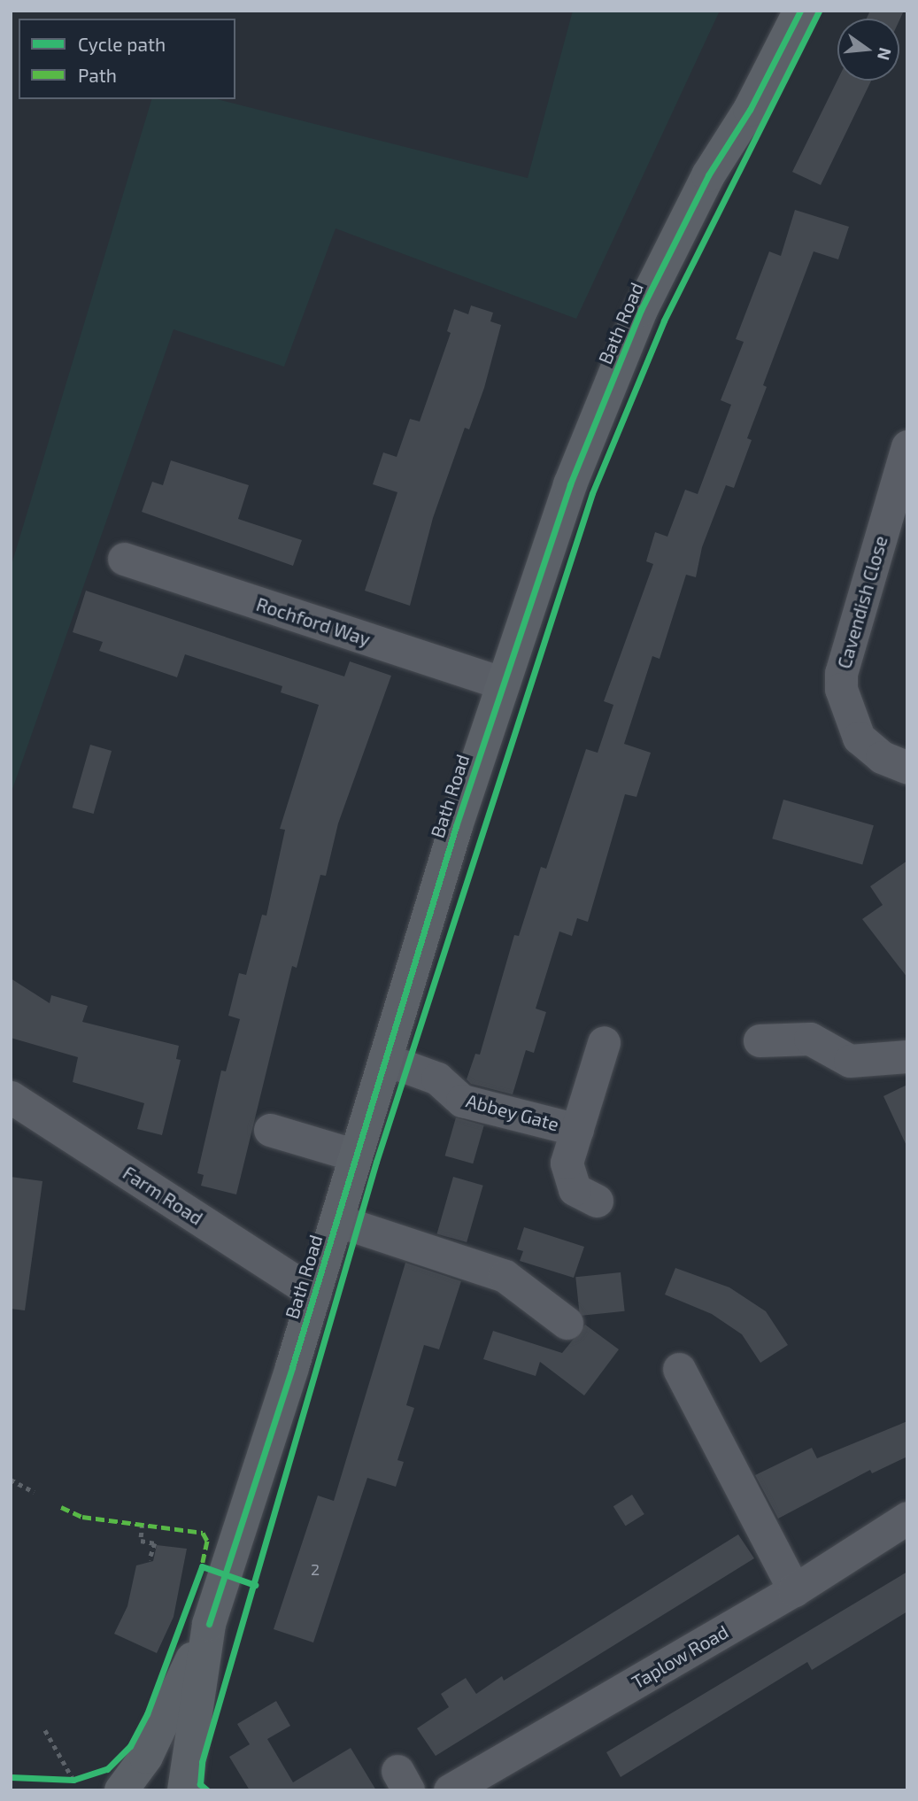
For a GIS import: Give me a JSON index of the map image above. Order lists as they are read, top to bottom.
{
  "streets": {
    "main road": ["Bath Road"],
    "street": [
      "Cavendish Close",
      "Rochford Way",
      "Abbey Gate",
      "Farm Road",
      "Taplow Road"
    ]
  },
  "crossings": [
    ["Bath Road", "Rochford Way"],
    ["Bath Road", "Abbey Gate"],
    ["Bath Road", "Farm Road"]
  ],
  "house_numbers": ["2"],
  "legend": ["Cycle path", "Path"],
  "north": "right"
}
